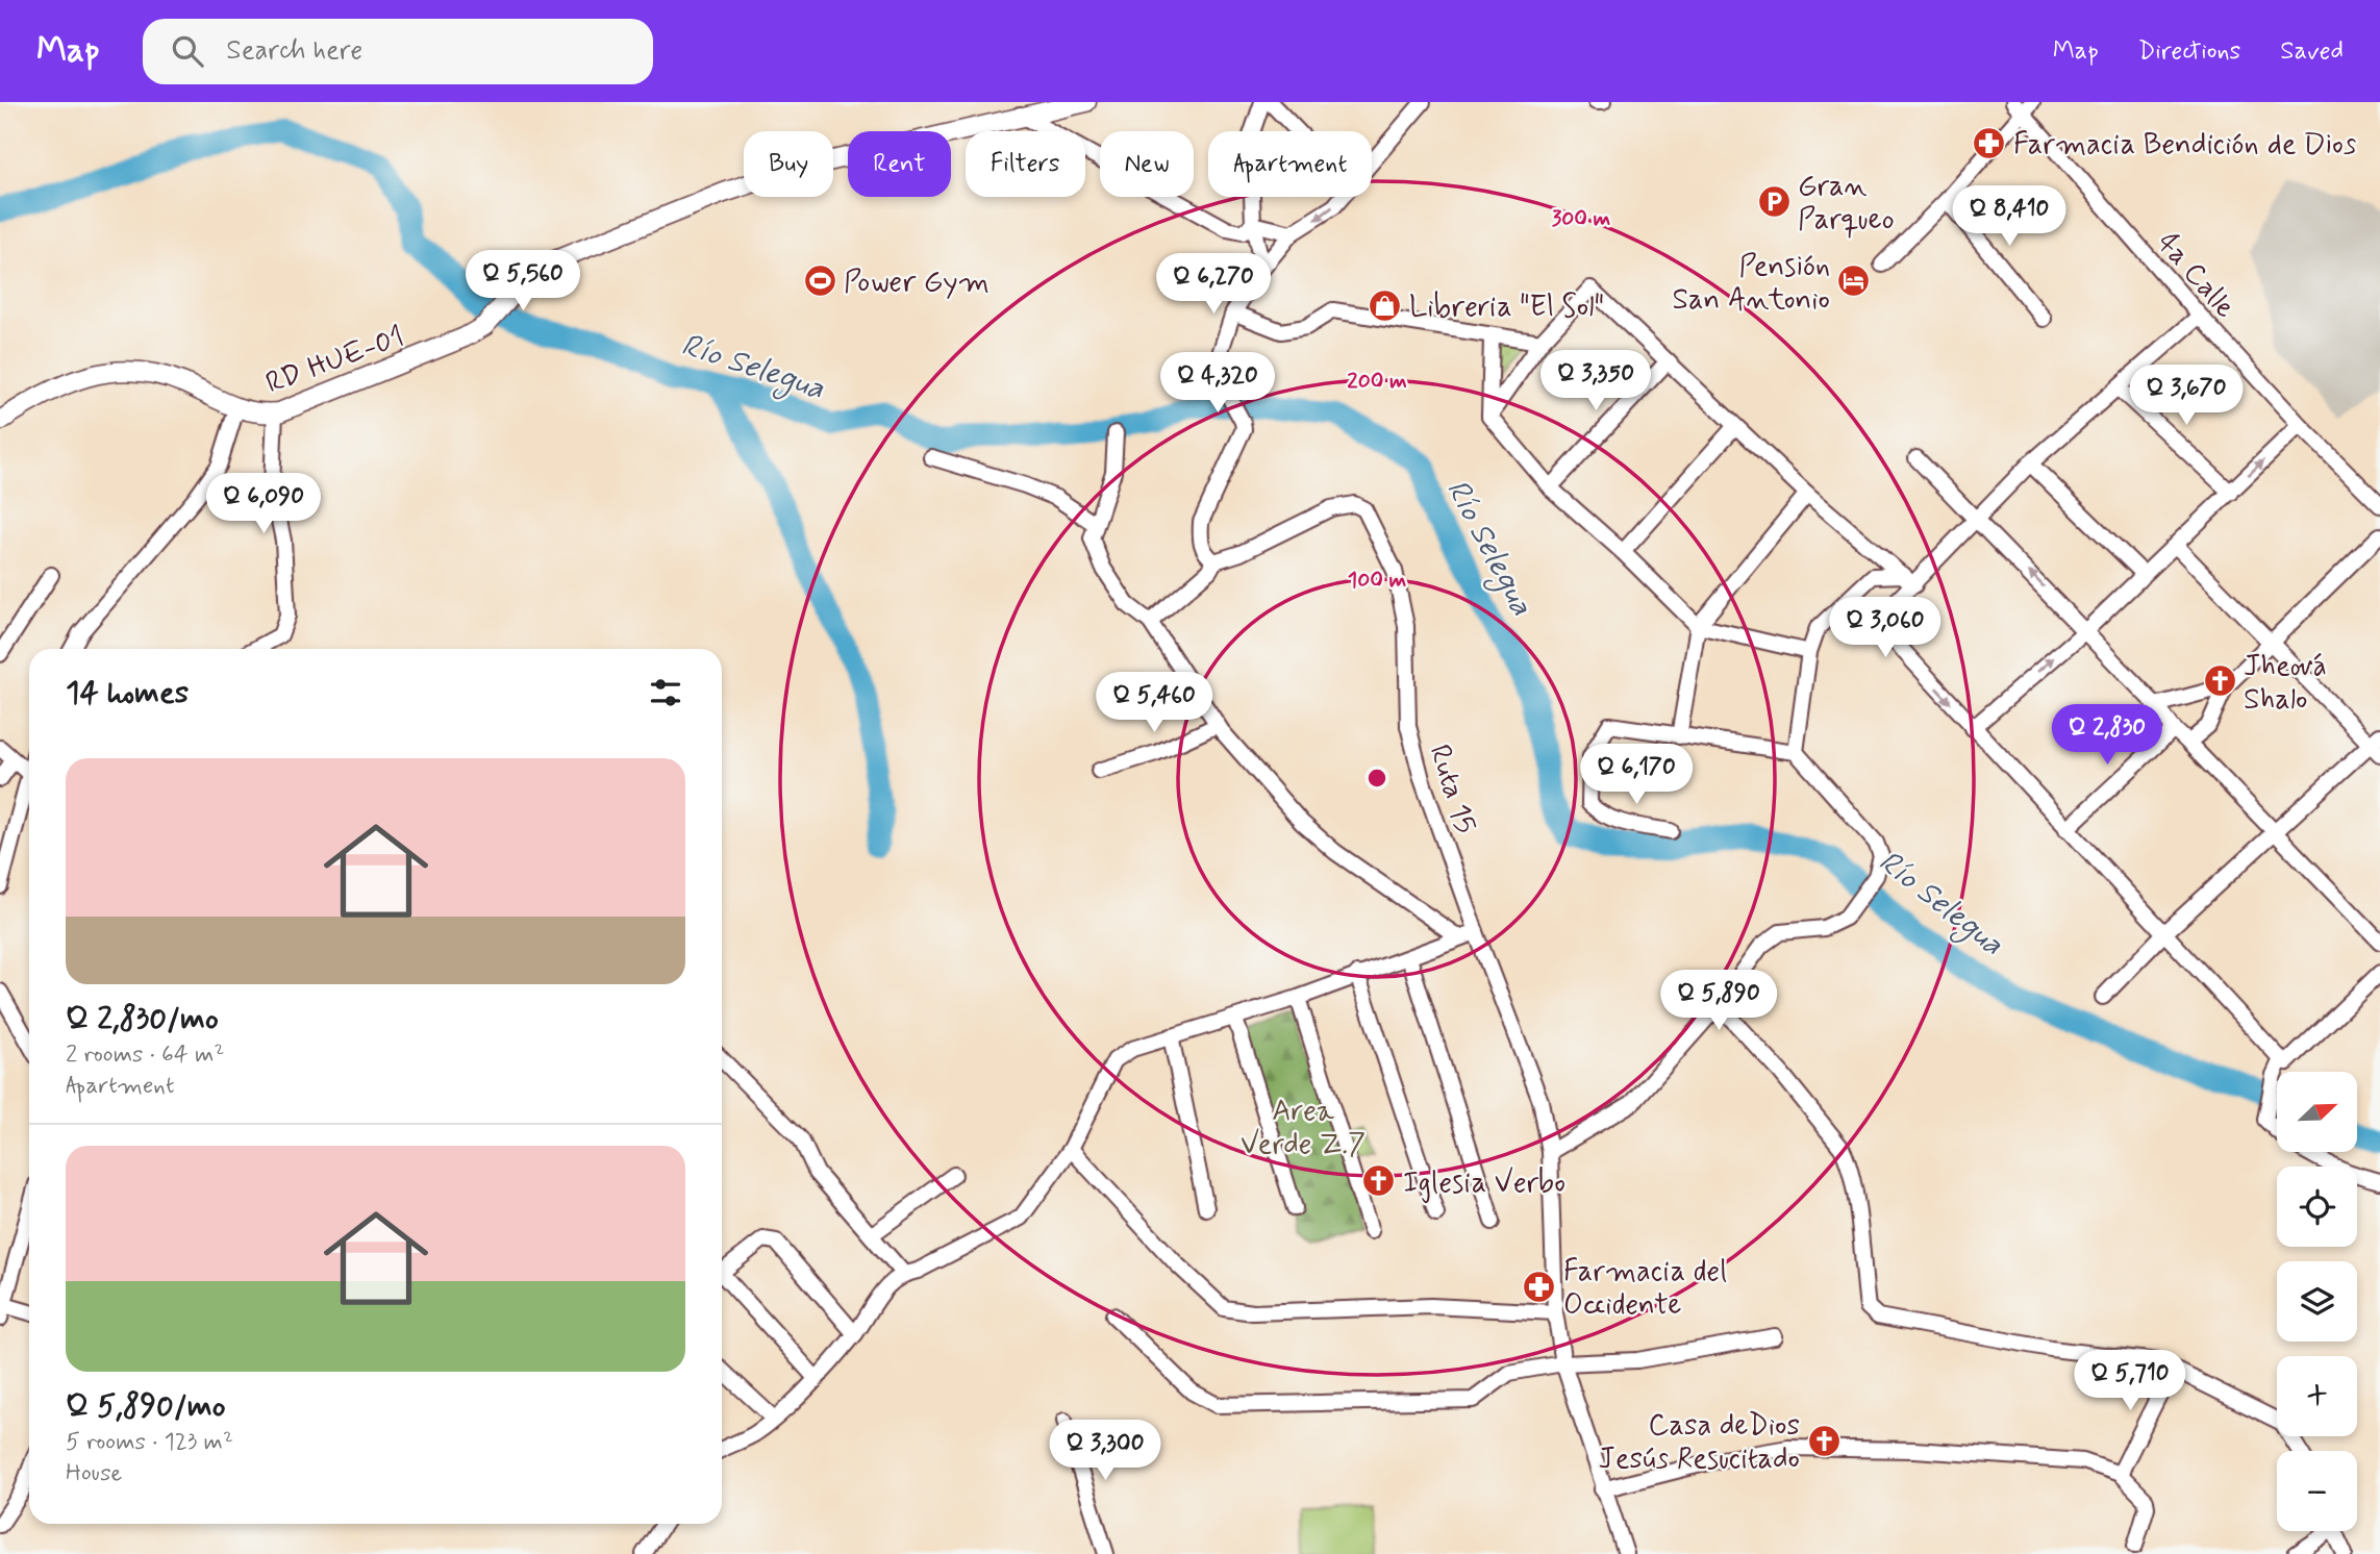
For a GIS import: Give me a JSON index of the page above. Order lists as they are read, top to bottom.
{
  "streets": {
    "street": ["4a Calle", "RD HUE-01", "Ruta 15"]
  },
  "water": ["Río Selegua"],
  "parks": ["Area Verde Z.7"],
  "places": {
    "pharmacy": ["Farmacia Bendición de Dios", "Farmacia del Occidente"],
    "parking": ["Gran Parqueo"],
    "sports": ["Power Gym"],
    "hotel": ["Pensión San Antonio"],
    "shop": ["Libreria \"El Sol\""],
    "church": ["Jheová Shalo", "Iglesia Verbo", "Casa deDios Jesús Resucitado"]
  },
  "north": "top right",
  "page": {
    "header": "Map",
    "search": "Search here",
    "nav": ["Map", "Directions", "Saved"],
    "chip": [
      "Buy",
      "Rent",
      "Filters",
      "New",
      "Apartment"
    ],
    "price": [
      "Q 8,410",
      "Q 5,560",
      "Q 6,270",
      "Q 3,350",
      "Q 4,320",
      "Q 3,670",
      "Q 6,090",
      "Q 3,060",
      "Q 5,460",
      "Q 2,830",
      "Q 6,170",
      "Q 5,890",
      "Q 5,710",
      "Q 3,300"
    ],
    "heading": "14 homes",
    "list": [
      {
        "name": "Q 2,830/mo",
        "note": "2 rooms · 64 m² · Apartment"
      },
      {
        "name": "Q 5,890/mo",
        "note": "5 rooms · 123 m² · House"
      }
    ],
    "map_buttons": ["+", "−"]
  },
  "rings": ["300 m", "200 m", "100 m"]
}
